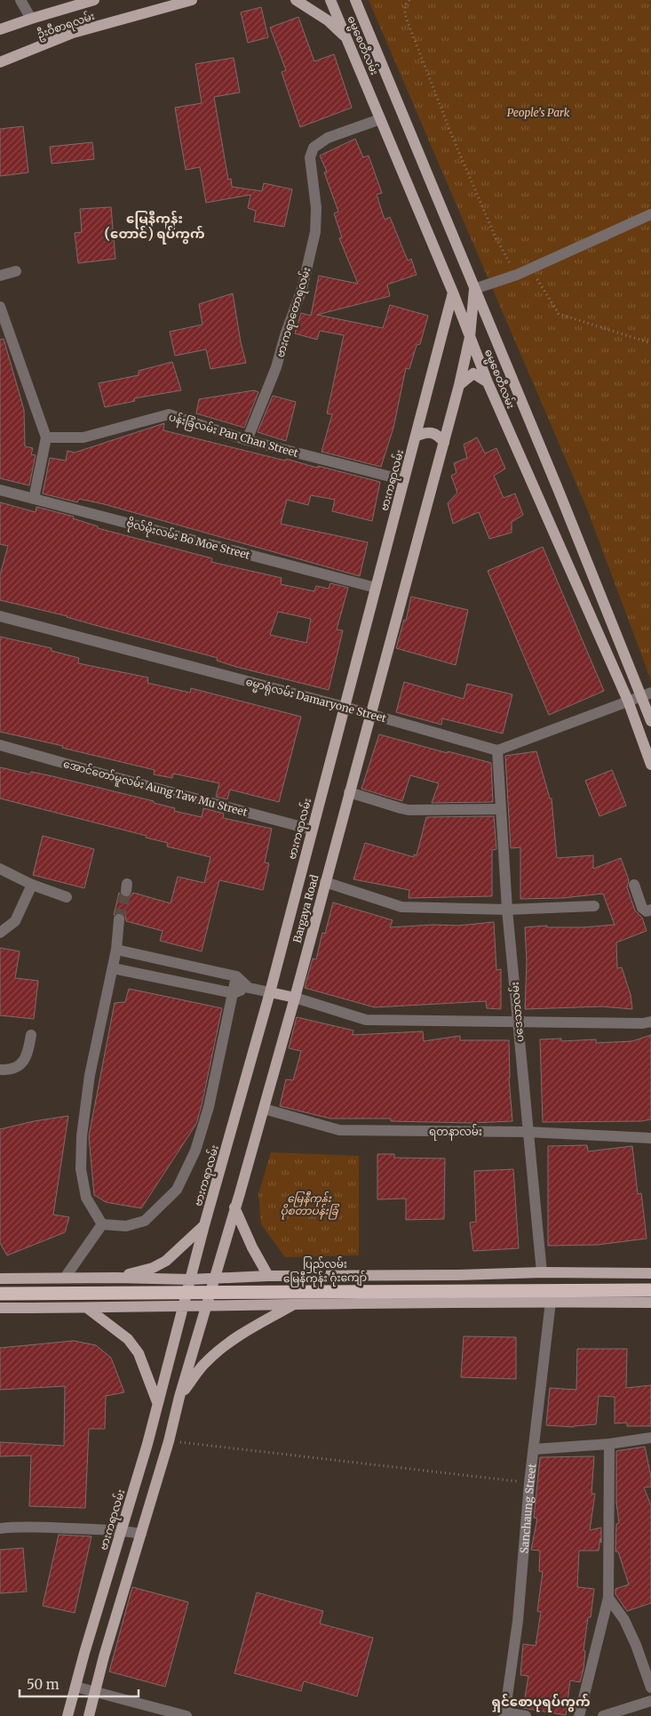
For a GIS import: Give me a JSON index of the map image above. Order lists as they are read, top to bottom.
{
  "streets": {
    "highway": ["မြေနီကုန်း ဂုံးကျော်"],
    "main road": [
      "ဦးဝီစာရလမ်း",
      "ဓမ္မစေတီလမ်း",
      "ဗားကရာလမ်း",
      "Bargaya Road",
      "ပြည်လမ်း"
    ],
    "street": [
      "ဗားကရာတောရလမ်း",
      "ပန်းခြံလမ်း Pan Chan Street",
      "ဗိုလ်မိုးလမ်း Bo Moe Street",
      "ဓမ္မာရုံလမ်း Damaryone Street",
      "အောင်တော်မူလမ်း Aung Taw Mu Street",
      "ပဒေသာလမ်း",
      "ရတနာလမ်း",
      "Sanchaung Street"
    ]
  },
  "crossings": [
    ["ဓမ္မစေတီလမ်း", "ဗားကရာတောရလမ်း"],
    ["ဓမ္မစေတီလမ်း", "ဗားကရာလမ်း"],
    ["ဗားကရာတောရလမ်း", "ပန်းခြံလမ်း Pan Chan Street"],
    ["ပန်းခြံလမ်း Pan Chan Street", "ဗားကရာလမ်း"],
    ["ဗားကရာလမ်း", "ဗိုလ်မိုးလမ်း Bo Moe Street"],
    ["ဗားကရာလမ်း", "ဓမ္မာရုံလမ်း Damaryone Street"],
    ["ဗားကရာလမ်း", "အောင်တော်မူလမ်း Aung Taw Mu Street"],
    ["ဗားကရာလမ်း", "ပြည်လမ်း"],
    ["ဓမ္မာရုံလမ်း Damaryone Street", "Bargaya Road"],
    ["ဓမ္မာရုံလမ်း Damaryone Street", "ပဒေသာလမ်း"],
    ["Bargaya Road", "ရတနာလမ်း"],
    ["ပဒေသာလမ်း", "ရတနာလမ်း"],
    ["ပဒေသာလမ်း", "ပြည်လမ်း"]
  ],
  "districts": ["မြေနီကုန်း (တောင်) ရပ်ကွက်", "ရှင်စောပုရပ်ကွက်"],
  "parks": ["People's Park", "မြေနီကုန်း ပိုစတာပန်းခြံ"],
  "scale_bar": "50 m"
}
